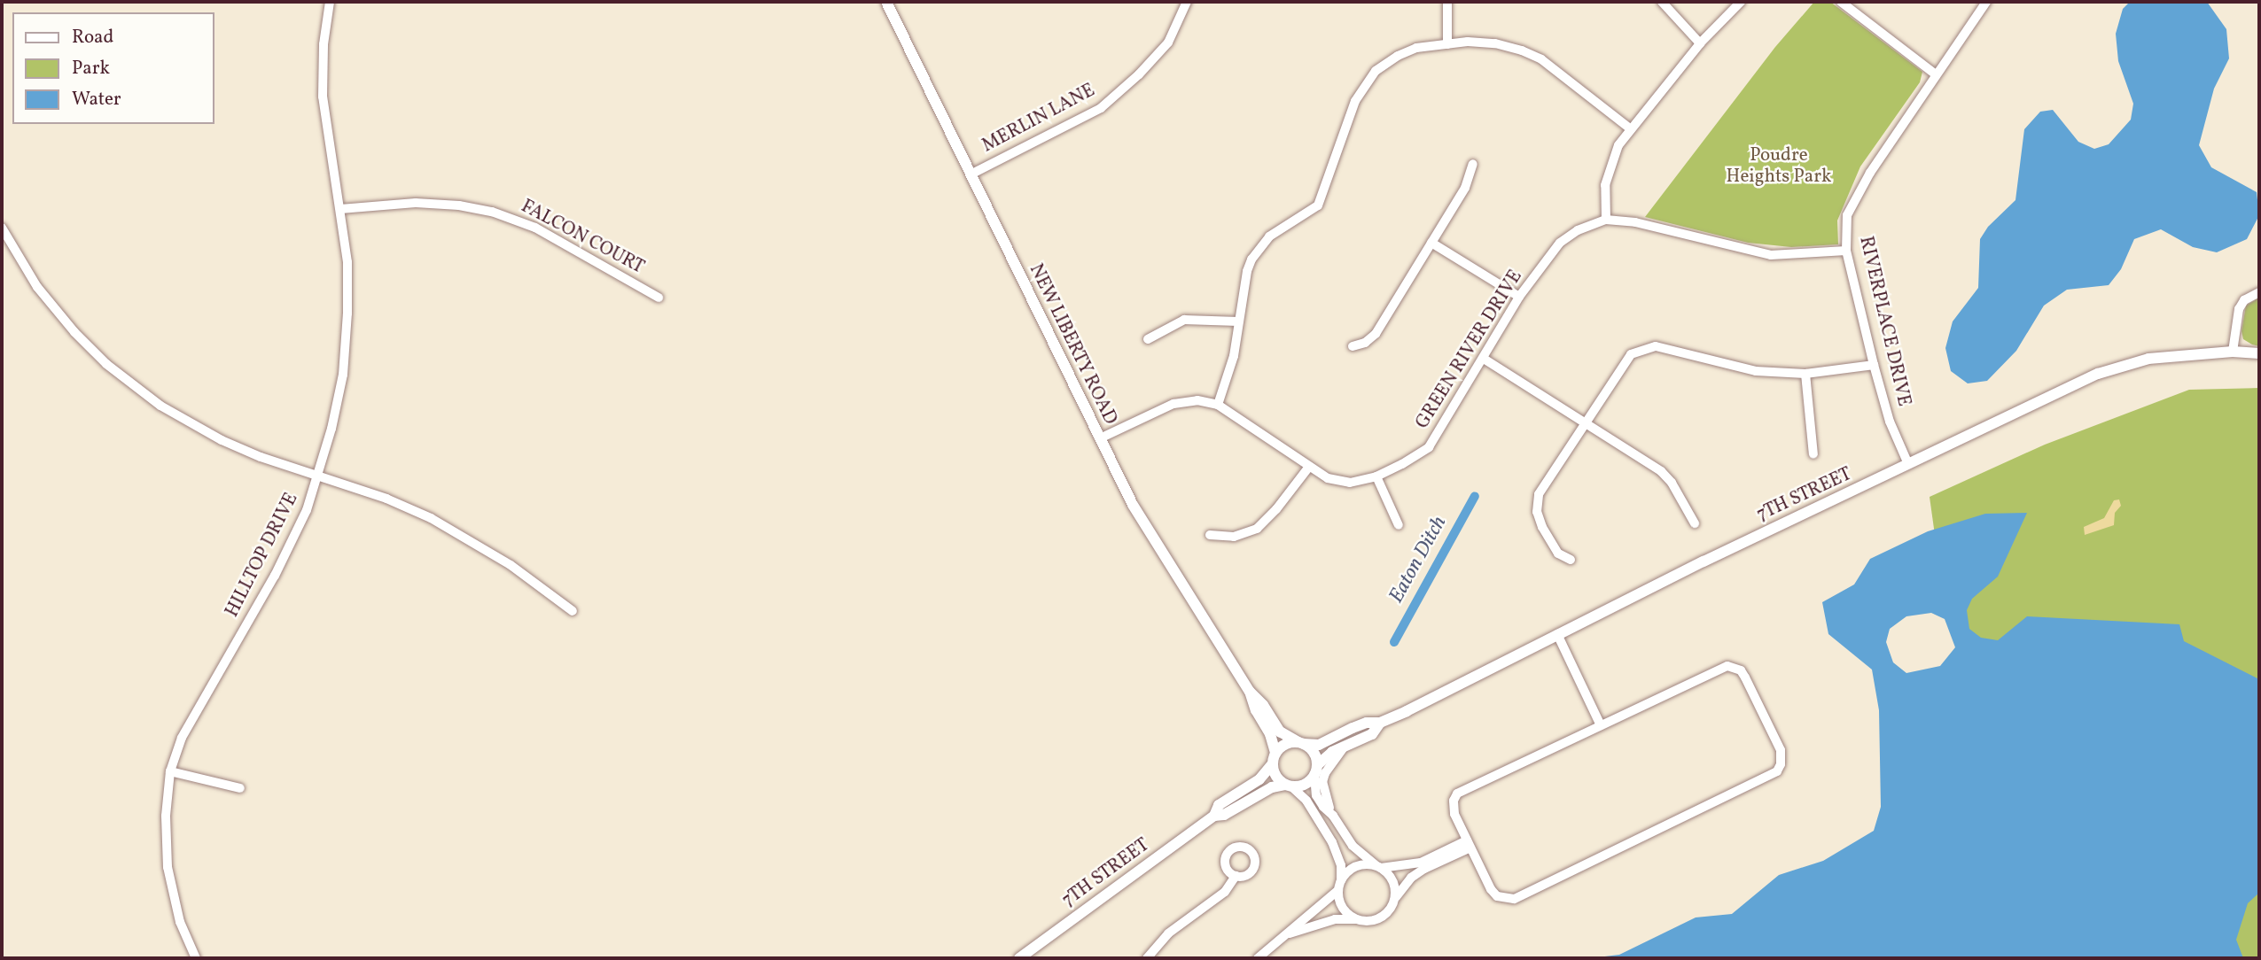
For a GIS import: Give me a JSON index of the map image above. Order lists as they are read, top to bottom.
{
  "streets": {
    "street": [
      "MERLIN LANE",
      "FALCON COURT",
      "RIVERPLACE DRIVE",
      "NEW LIBERTY ROAD",
      "GREEN RIVER DRIVE",
      "7TH STREET",
      "HILLTOP DRIVE"
    ]
  },
  "crossings": [
    ["MERLIN LANE", "NEW LIBERTY ROAD"],
    ["FALCON COURT", "HILLTOP DRIVE"],
    ["RIVERPLACE DRIVE", "GREEN RIVER DRIVE"],
    ["RIVERPLACE DRIVE", "7TH STREET"],
    ["NEW LIBERTY ROAD", "GREEN RIVER DRIVE"],
    ["NEW LIBERTY ROAD", "7TH STREET"]
  ],
  "water": ["Eaton Ditch"],
  "parks": ["Poudre Heights Park"],
  "legend": ["Road", "Park", "Water"]
}
